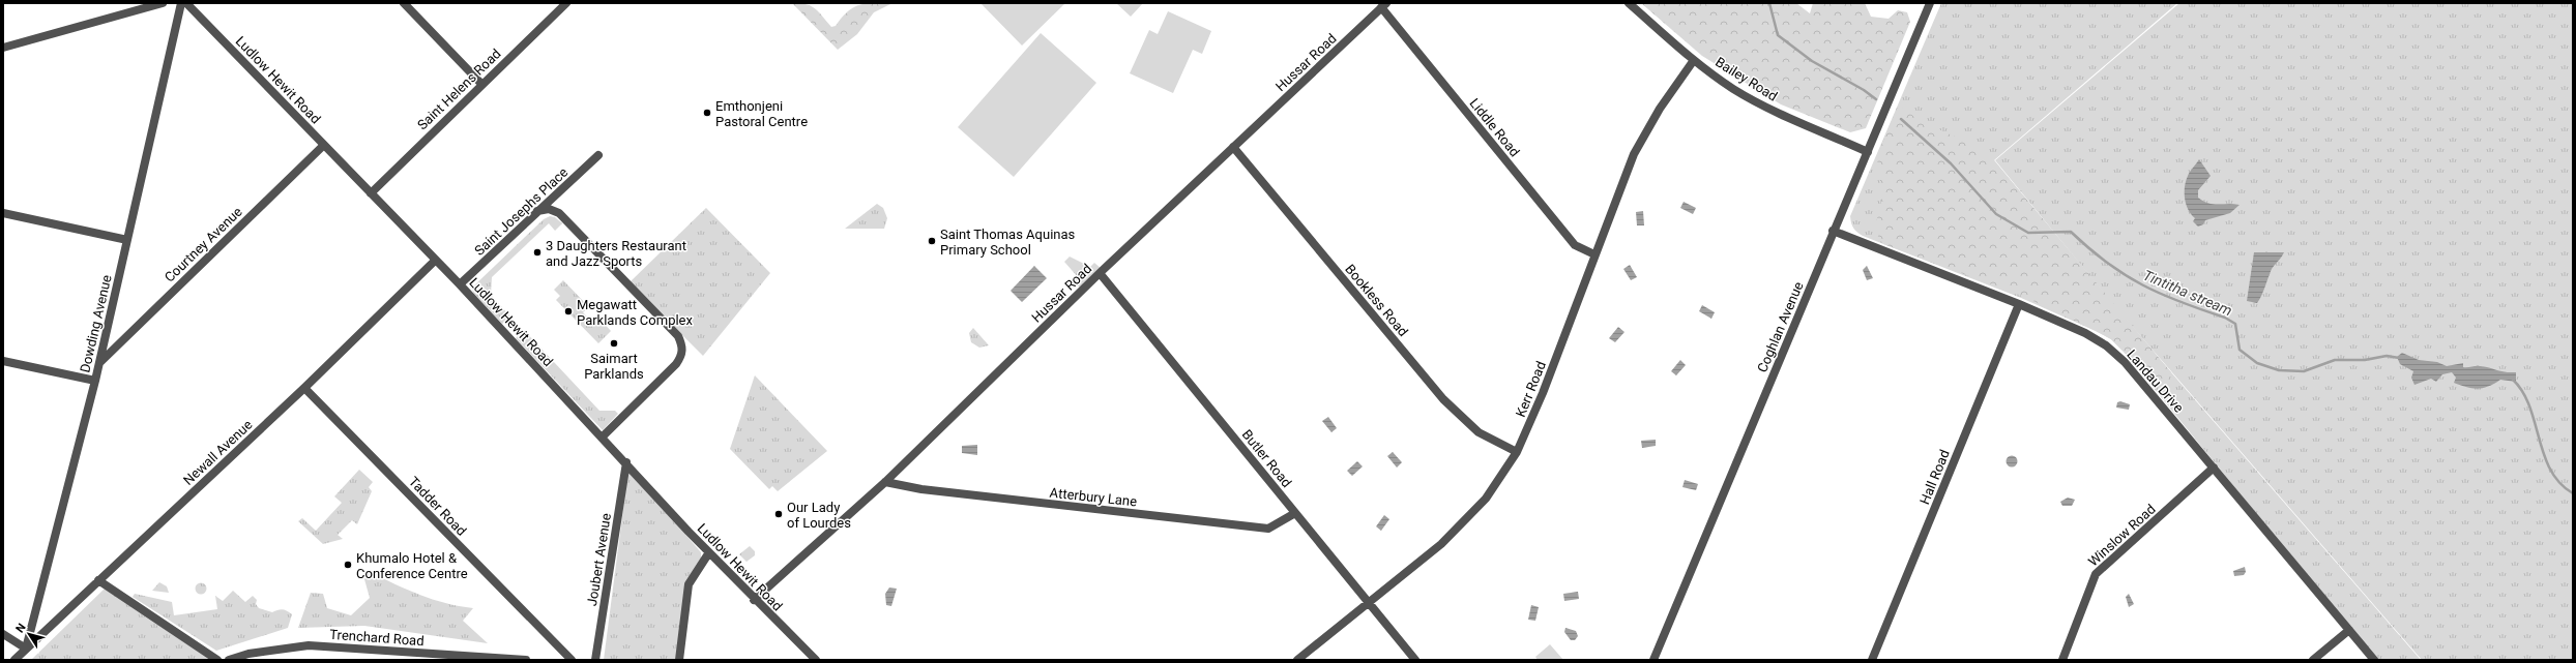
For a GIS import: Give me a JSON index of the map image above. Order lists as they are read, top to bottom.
{
  "streets": {
    "street": [
      "Hussar Road",
      "Bailey Road",
      "Ludlow Hewit Road",
      "Saint Helens Road",
      "Liddle Road",
      "Saint Josephs Place",
      "Courtney Avenue",
      "Bookless Road",
      "Dowding Avenue",
      "Coghlan Avenue",
      "Landau Drive",
      "Kerr Road",
      "Newall Avenue",
      "Butler Road",
      "Hall Road",
      "Atterbury Lane",
      "Tadder Road",
      "Winslow Road",
      "Joubert Avenue",
      "Trenchard Road"
    ]
  },
  "crossings": [
    ["Hussar Road", "Ludlow Hewit Road"],
    ["Hussar Road", "Liddle Road"],
    ["Hussar Road", "Bookless Road"],
    ["Hussar Road", "Butler Road"],
    ["Hussar Road", "Atterbury Lane"],
    ["Bailey Road", "Coghlan Avenue"],
    ["Bailey Road", "Kerr Road"],
    ["Ludlow Hewit Road", "Saint Helens Road"],
    ["Ludlow Hewit Road", "Saint Josephs Place"],
    ["Ludlow Hewit Road", "Courtney Avenue"],
    ["Ludlow Hewit Road", "Newall Avenue"],
    ["Ludlow Hewit Road", "Joubert Avenue"],
    ["Liddle Road", "Kerr Road"],
    ["Courtney Avenue", "Dowding Avenue"],
    ["Bookless Road", "Kerr Road"],
    ["Dowding Avenue", "Newall Avenue"],
    ["Coghlan Avenue", "Landau Drive"],
    ["Landau Drive", "Hall Road"],
    ["Landau Drive", "Winslow Road"],
    ["Kerr Road", "Butler Road"],
    ["Newall Avenue", "Tadder Road"],
    ["Butler Road", "Atterbury Lane"]
  ],
  "water": ["Tintitha stream"],
  "places": [
    "Emthonjeni Pastoral Centre",
    "Saint Thomas Aquinas Primary School",
    "3 Daughters Restaurant and Jazz Sports",
    "Megawatt Parklands Complex",
    "Saimart Parklands",
    "Our Lady of Lourdes",
    "Khumalo Hotel & Conference Centre"
  ],
  "north": "top left"
}
